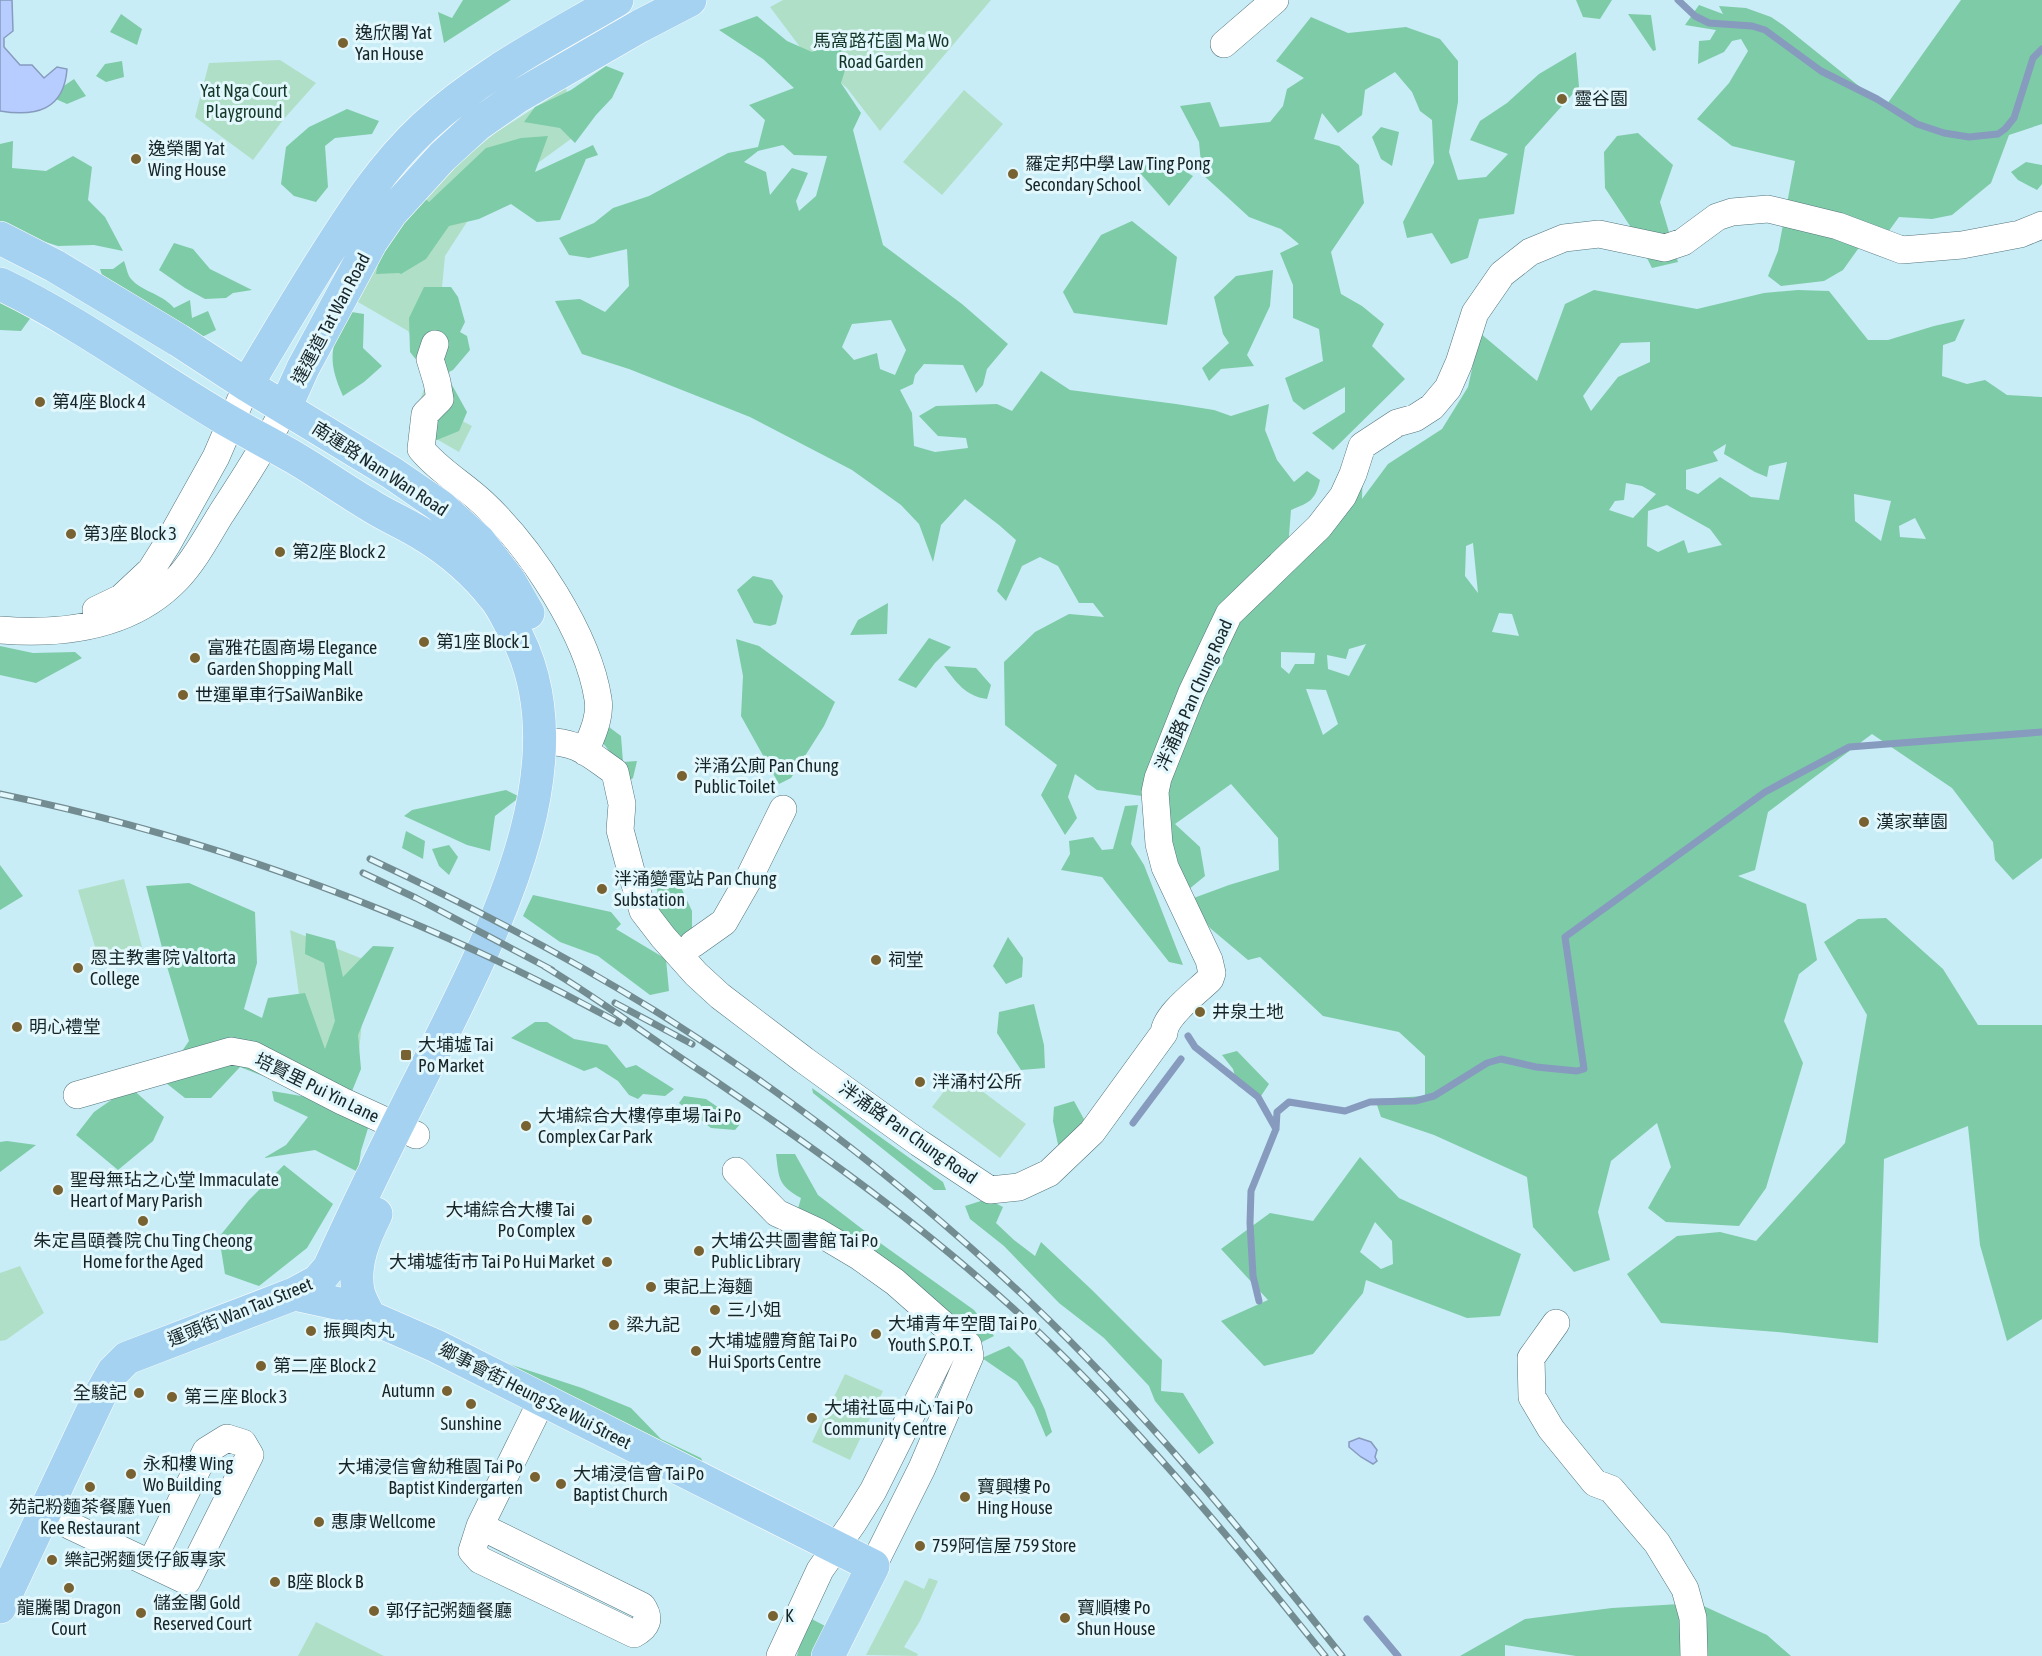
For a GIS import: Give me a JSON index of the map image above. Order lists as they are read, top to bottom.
{
  "streets": {
    "main road": [
      "達運道 Tat Wan Road",
      "南運路 Nam Wan Road",
      "運頭街 Wan Tau Street",
      "鄉事會街 Heung Sze Wui Street"
    ],
    "street": ["泮涌路 Pan Chung Road", "培賢里 Pui Yin Lane"]
  },
  "crossings": [
    ["達運道 Tat Wan Road", "南運路 Nam Wan Road"],
    ["南運路 Nam Wan Road", "泮涌路 Pan Chung Road"],
    ["南運路 Nam Wan Road", "運頭街 Wan Tau Street"],
    ["培賢里 Pui Yin Lane", "運頭街 Wan Tau Street"],
    ["運頭街 Wan Tau Street", "鄉事會街 Heung Sze Wui Street"]
  ],
  "parks": ["馬窩路花園 Ma Wo Road Garden", "Yat Nga Court Playground"],
  "places": {
    "other": [
      "逸欣閣 Yat Yan House",
      "靈谷園",
      "逸榮閣 Yat Wing House",
      "羅定邦中學 Law Ting Pong Secondary School",
      "第4座 Block 4",
      "第3座 Block 3",
      "第2座 Block 2",
      "第1座 Block 1",
      "富雅花園商場 Elegance Garden Shopping Mall",
      "世運單車行SaiWanBike",
      "泮涌公廁 Pan Chung Public Toilet",
      "漢家華園",
      "泮涌變電站 Pan Chung Substation",
      "祠堂",
      "恩主教書院 Valtorta College",
      "井泉土地",
      "明心禮堂",
      "泮涌村公所",
      "大埔綜合大樓停車場 Tai Po Complex Car Park",
      "聖母無玷之心堂 Immaculate Heart of Mary Parish",
      "大埔綜合大樓 Tai Po Complex",
      "朱定昌頤養院 Chu Ting Cheong Home for the Aged",
      "大埔公共圖書館 Tai Po Public Library",
      "大埔墟街市 Tai Po Hui Market",
      "東記上海麵",
      "三小姐",
      "梁九記",
      "振興肉丸",
      "大埔青年空間 Tai Po Youth S.P.O.T.",
      "大埔墟體育館 Tai Po Hui Sports Centre",
      "第二座 Block 2",
      "Autumn",
      "全駿記",
      "第三座 Block 3",
      "Sunshine",
      "大埔社區中心 Tai Po Community Centre",
      "永和樓 Wing Wo Building",
      "大埔浸信會糼稚園 Tai Po Baptist Kindergarten",
      "大埔浸信會 Tai Po Baptist Church",
      "苑記粉麵茶餐廳 Yuen Kee Restaurant",
      "寶興樓 Po Hing House",
      "惠康 Wellcome",
      "759阿信屋 759 Store",
      "樂記粥麵煲仔飯專家",
      "B座 Block B",
      "龍騰閣 Dragon Court",
      "郭仔記粥麵餐廳",
      "儲金閣 Gold Reserved Court",
      "K",
      "寶順樓 Po Shun House"
    ],
    "transit": ["大埔墟 Tai Po Market"]
  }
}
